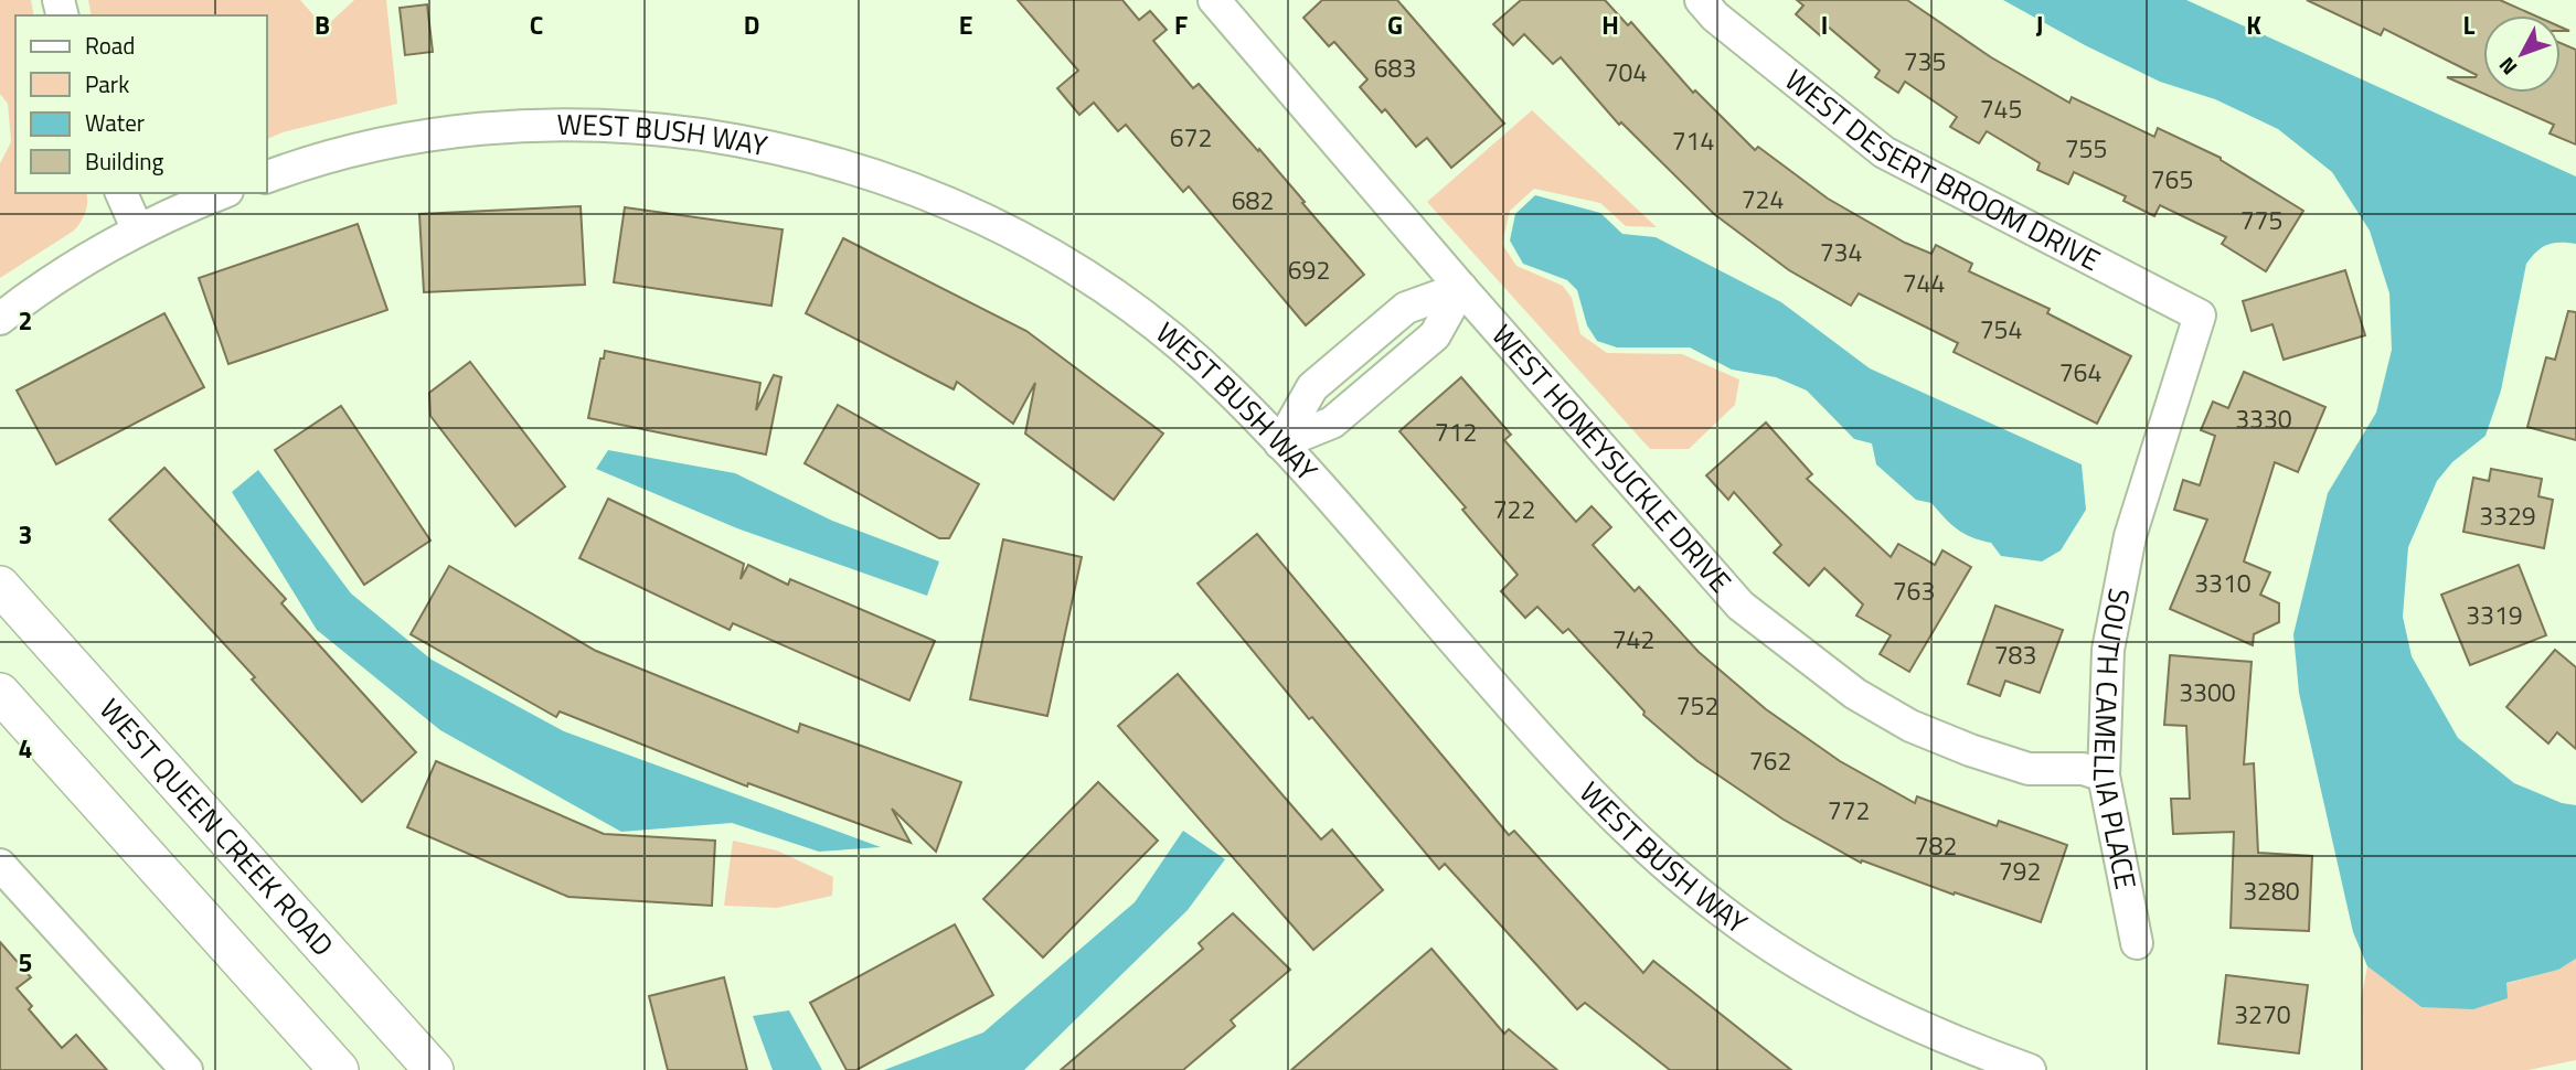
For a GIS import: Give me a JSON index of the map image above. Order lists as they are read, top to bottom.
{
  "streets": {
    "main road": ["WEST QUEEN CREEK ROAD"],
    "street": [
      "WEST BUSH WAY",
      "WEST DESERT BROOM DRIVE",
      "WEST HONEYSUCKLE DRIVE",
      "SOUTH CAMELLIA PLACE"
    ]
  },
  "crossings": [
    ["WEST DESERT BROOM DRIVE", "SOUTH CAMELLIA PLACE"],
    ["WEST HONEYSUCKLE DRIVE", "SOUTH CAMELLIA PLACE"]
  ],
  "house_numbers": [
    "735",
    "683",
    "704",
    "745",
    "672",
    "714",
    "755",
    "765",
    "724",
    "682",
    "775",
    "734",
    "692",
    "744",
    "754",
    "764",
    "3330",
    "712",
    "722",
    "3329",
    "3310",
    "763",
    "3319",
    "742",
    "783",
    "3300",
    "752",
    "762",
    "772",
    "782",
    "792",
    "3280",
    "3270"
  ],
  "legend": [
    "Road",
    "Park",
    "Water",
    "Building"
  ],
  "north": "bottom left",
  "grid": {
    "columns": [
      "B",
      "C",
      "D",
      "E",
      "F",
      "G",
      "H",
      "I",
      "J",
      "K",
      "L"
    ],
    "rows": [
      "2",
      "3",
      "4",
      "5"
    ]
  }
}
